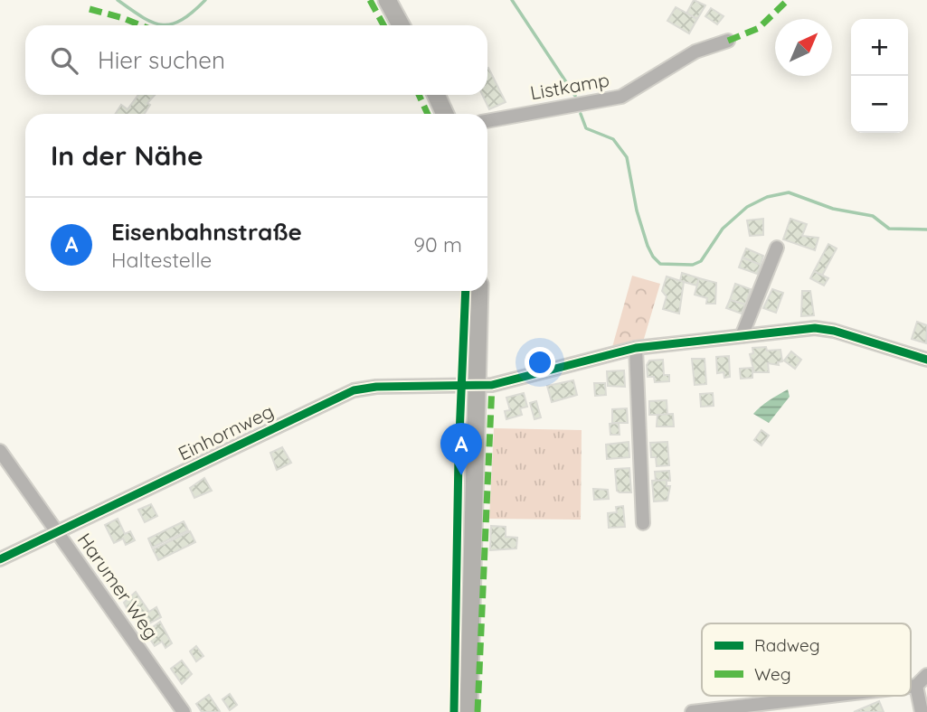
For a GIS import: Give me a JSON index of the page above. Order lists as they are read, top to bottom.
{
  "streets": {
    "street": ["Listkamp", "Einhornweg", "Harumer Weg"]
  },
  "crossings": [
    ["Einhornweg", "Harumer Weg"]
  ],
  "legend": ["Radweg", "Weg"],
  "north": "top right",
  "page": {
    "map_buttons": ["+", "−"],
    "search": "Hier suchen",
    "heading": "In der Nähe",
    "list": [
      {
        "mark": "A",
        "name": "Eisenbahnstraße",
        "note": "Haltestelle",
        "value": "90 m"
      }
    ],
    "pins": "A"
  }
}
